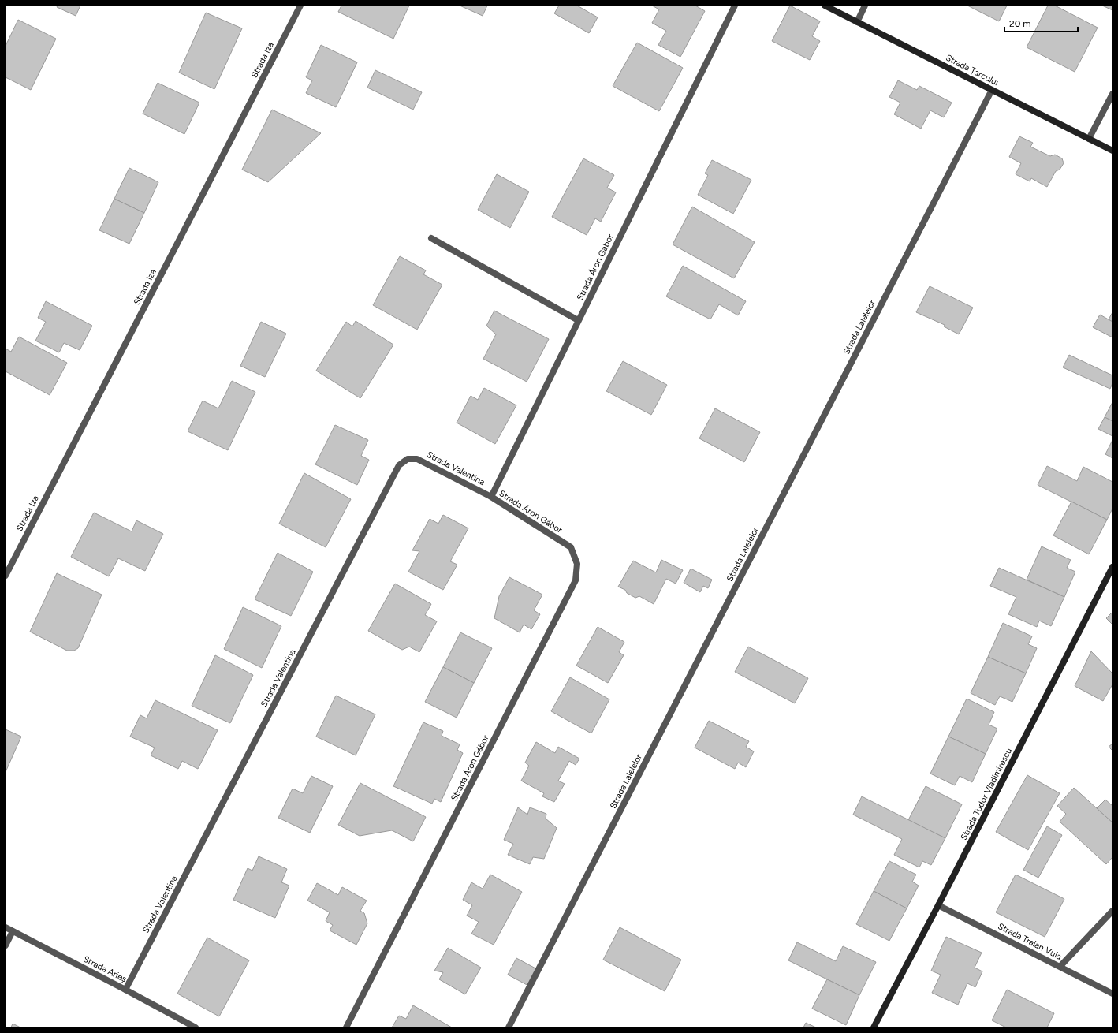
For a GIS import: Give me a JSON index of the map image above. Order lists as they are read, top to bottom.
{
  "streets": {
    "street": [
      "Strada Iza",
      "Strada Țarcului",
      "Strada Áron Gábor",
      "Strada Lalelelor",
      "Strada Valentina",
      "Strada Tudor Vladimirescu",
      "Strada Traian Vuia",
      "Strada Arieș"
    ]
  },
  "crossings": [
    ["Strada Țarcului", "Strada Lalelelor"],
    ["Strada Áron Gábor", "Strada Valentina"],
    ["Strada Valentina", "Strada Arieș"],
    ["Strada Tudor Vladimirescu", "Strada Traian Vuia"]
  ],
  "scale_bar": "20 m"
}
